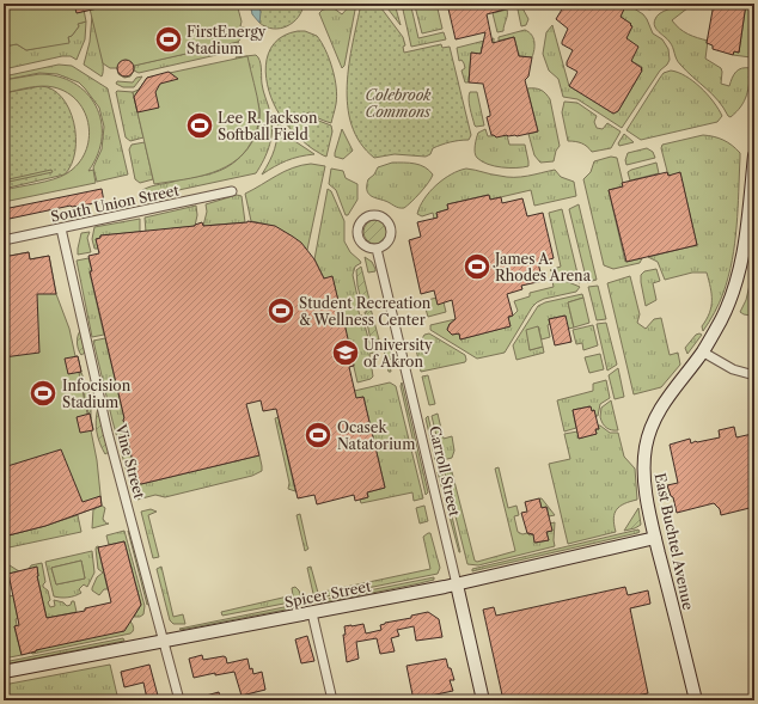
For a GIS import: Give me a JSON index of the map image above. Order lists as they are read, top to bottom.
{
  "streets": {
    "street": [
      "South Union Street",
      "Vine Street",
      "Carroll Street",
      "East Buchtel Avenue",
      "Spicer Street"
    ]
  },
  "crossings": [
    ["South Union Street", "Vine Street"],
    ["Vine Street", "Spicer Street"],
    ["Carroll Street", "Spicer Street"],
    ["East Buchtel Avenue", "Spicer Street"]
  ],
  "parks": ["Colebrook Commons"],
  "places": {
    "sports": [
      "FirstEnergy Stadium",
      "Lee R. Jackson Softball Field",
      "James A. Rhodes Arena",
      "Student Recreation & Wellness Center",
      "Infocision Stadium",
      "Ocasek Natatorium"
    ],
    "school or university": ["University of Akron"]
  }
}
